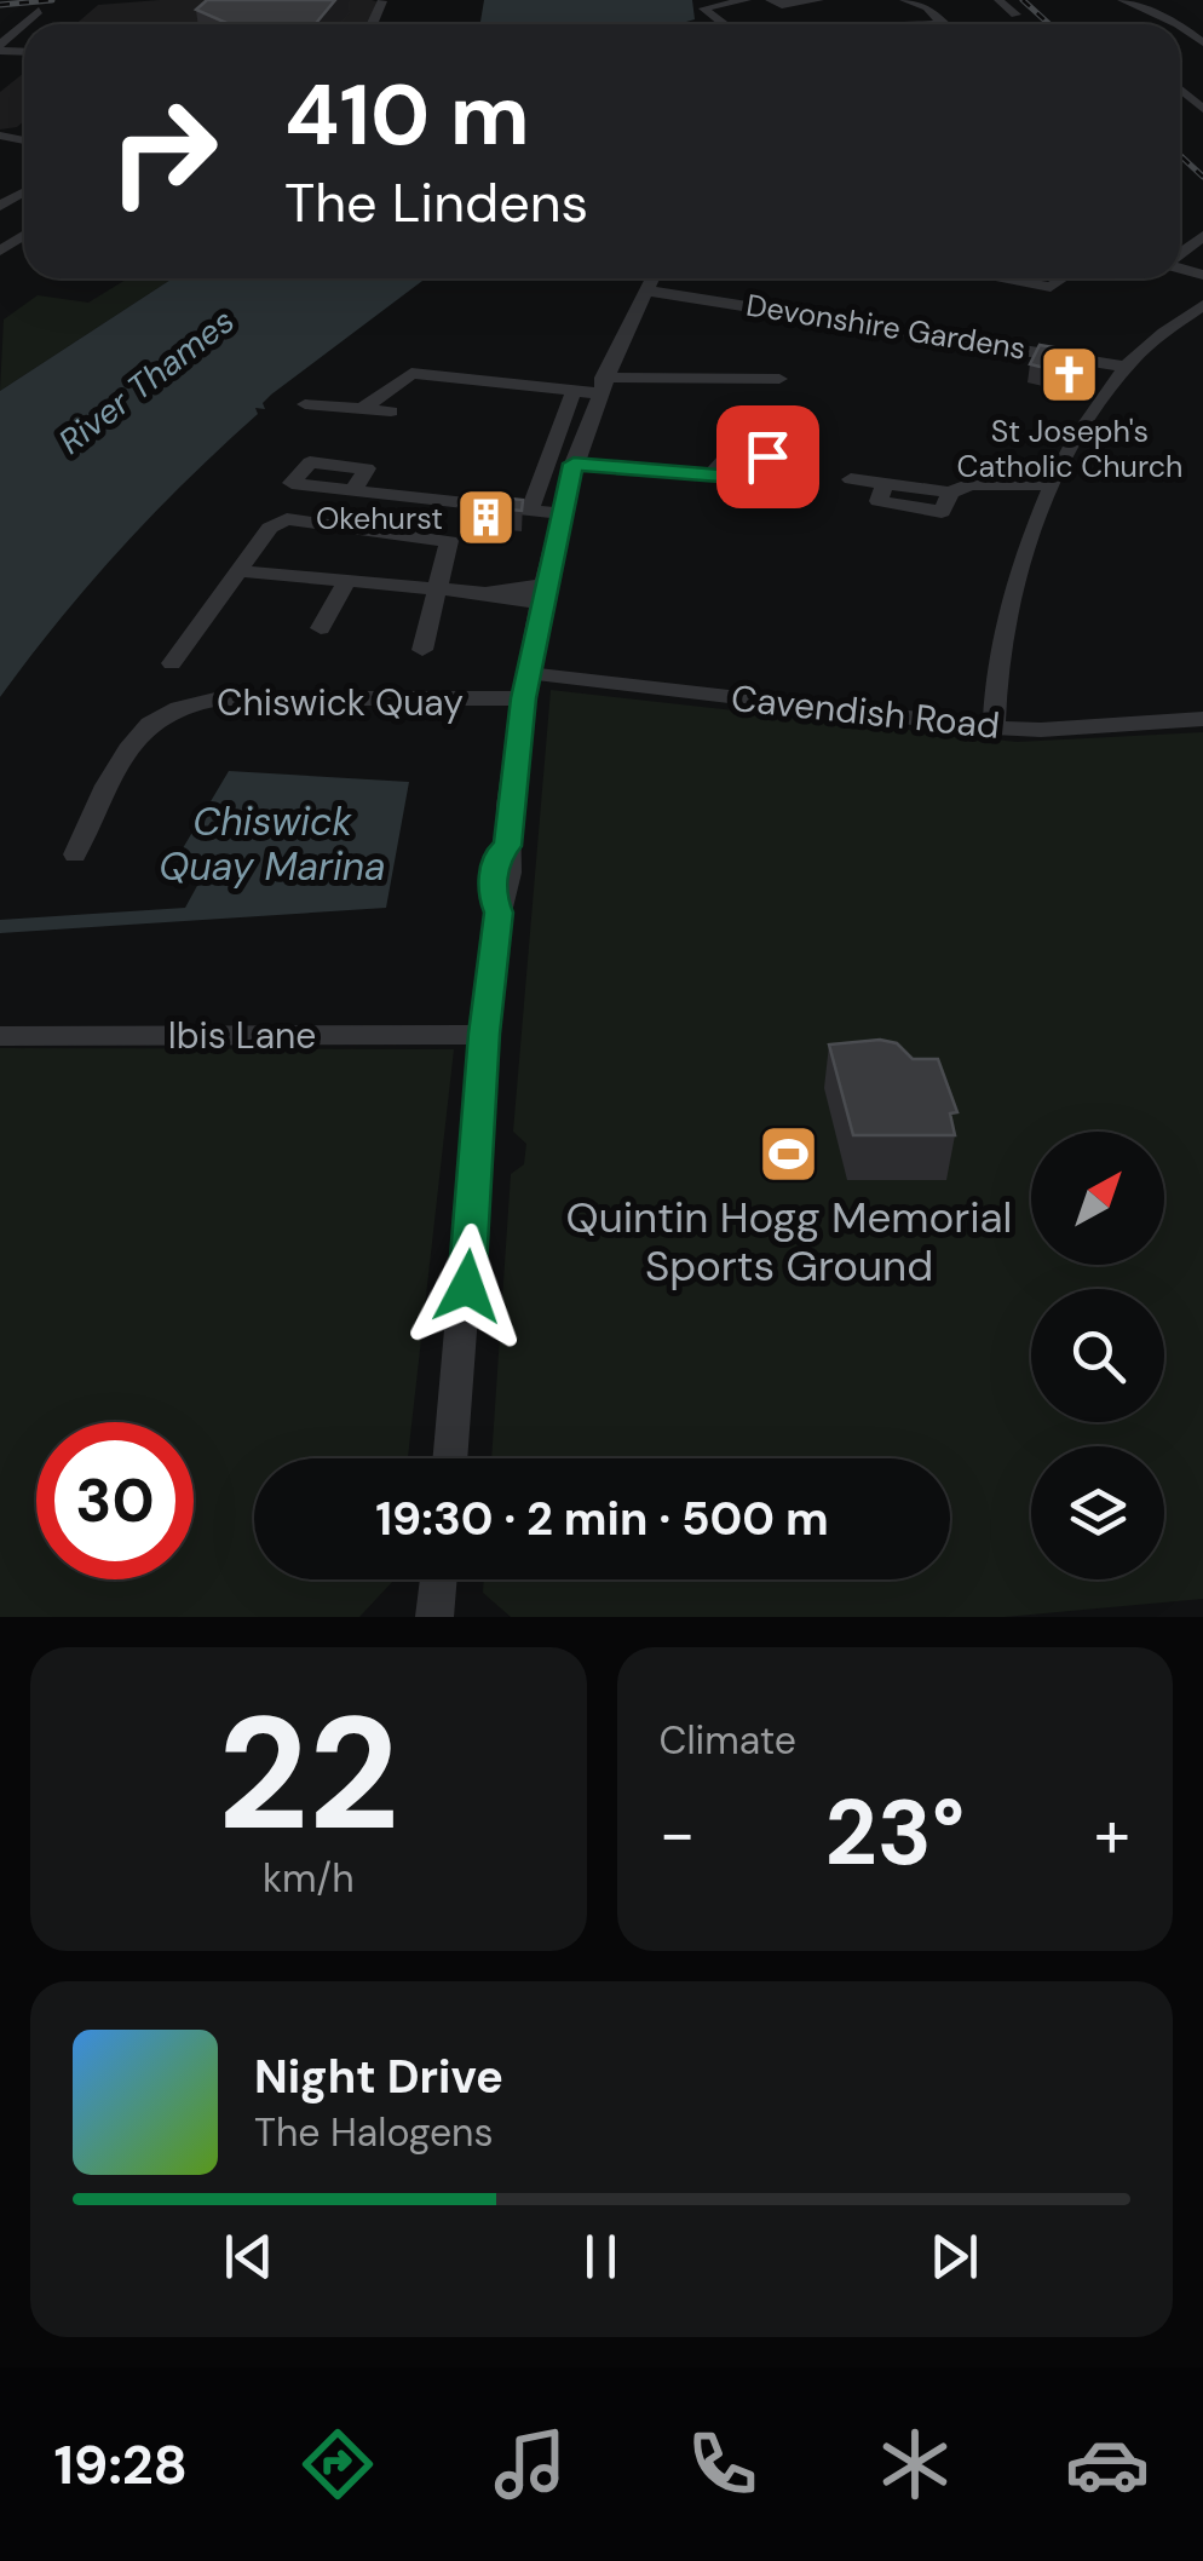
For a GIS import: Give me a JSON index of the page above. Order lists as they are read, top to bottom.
{
  "streets": {
    "street": [
      "Devonshire Gardens",
      "Chiswick Quay",
      "Cavendish Road",
      "Ibis Lane"
    ]
  },
  "water": ["River Thames", "Chiswick Quay Marina"],
  "places": {
    "church": ["St Joseph's Catholic Church"],
    "building": ["Okehurst"],
    "sports": ["Quintin Hogg Memorial Sports Ground"]
  },
  "north": "top right",
  "page": {
    "turn": ["410 m", "The Lindens"],
    "limit": "30",
    "trip": "19:30 · 2 min · 500 m",
    "tile": [
      ["22", "km/h"],
      "Climate"
    ],
    "heat": ["−", "23°", "+"],
    "song": ["Night Drive", "The Halogens"],
    "tabs": "19:28"
  }
}
